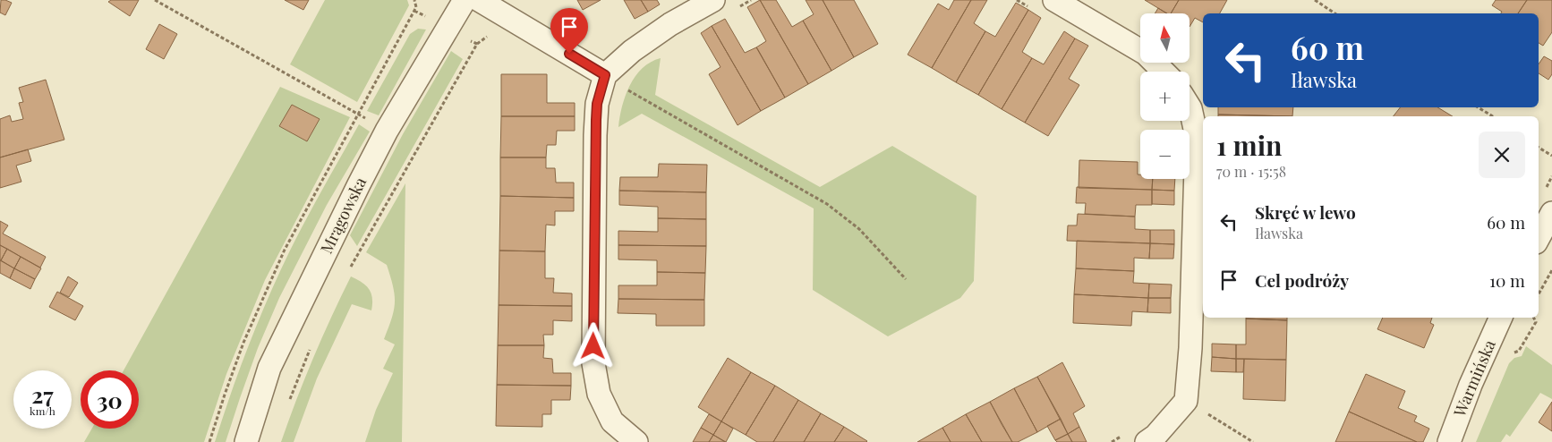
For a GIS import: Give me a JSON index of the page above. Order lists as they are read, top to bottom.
{
  "streets": {
    "street": ["Mrągowska", "Warmińska"]
  },
  "north": "top",
  "page": {
    "map_buttons": ["+", "−"],
    "turn": ["60 m", "Iławska"],
    "heading": ["1 min", "70 m · 15:58"],
    "list": [
      {
        "name": "Skręć w lewo",
        "note": "Iławska",
        "value": "60 m"
      },
      {
        "name": "Cel podróży",
        "value": "10 m"
      }
    ],
    "speed": "27 km/h",
    "limit": "30"
  }
}
